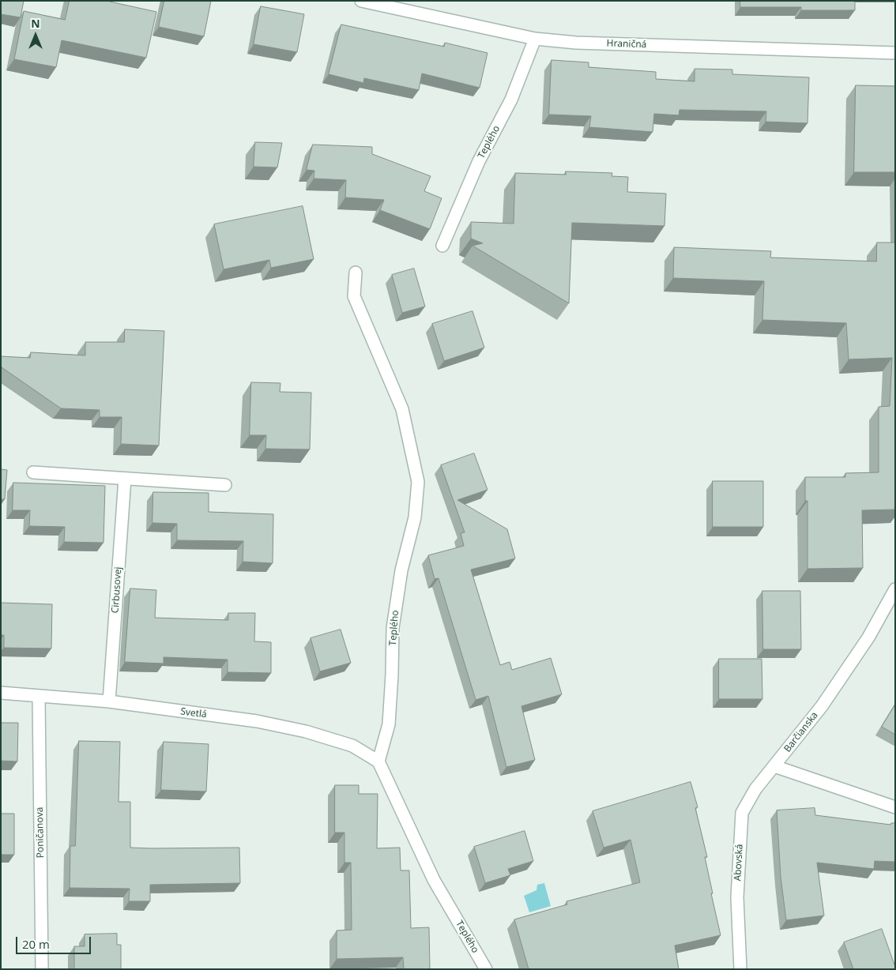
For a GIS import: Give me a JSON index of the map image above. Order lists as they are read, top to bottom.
{
  "streets": {
    "street": [
      "Hraničná",
      "Teplého",
      "Cirbusovej",
      "Svetlá",
      "Barčianska",
      "Poničanova",
      "Abovská"
    ]
  },
  "crossings": [
    ["Hraničná", "Teplého"],
    ["Teplého", "Svetlá"],
    ["Cirbusovej", "Svetlá"],
    ["Svetlá", "Poničanova"],
    ["Barčianska", "Abovská"]
  ],
  "scale_bar": "20 m",
  "north": "top"
}
